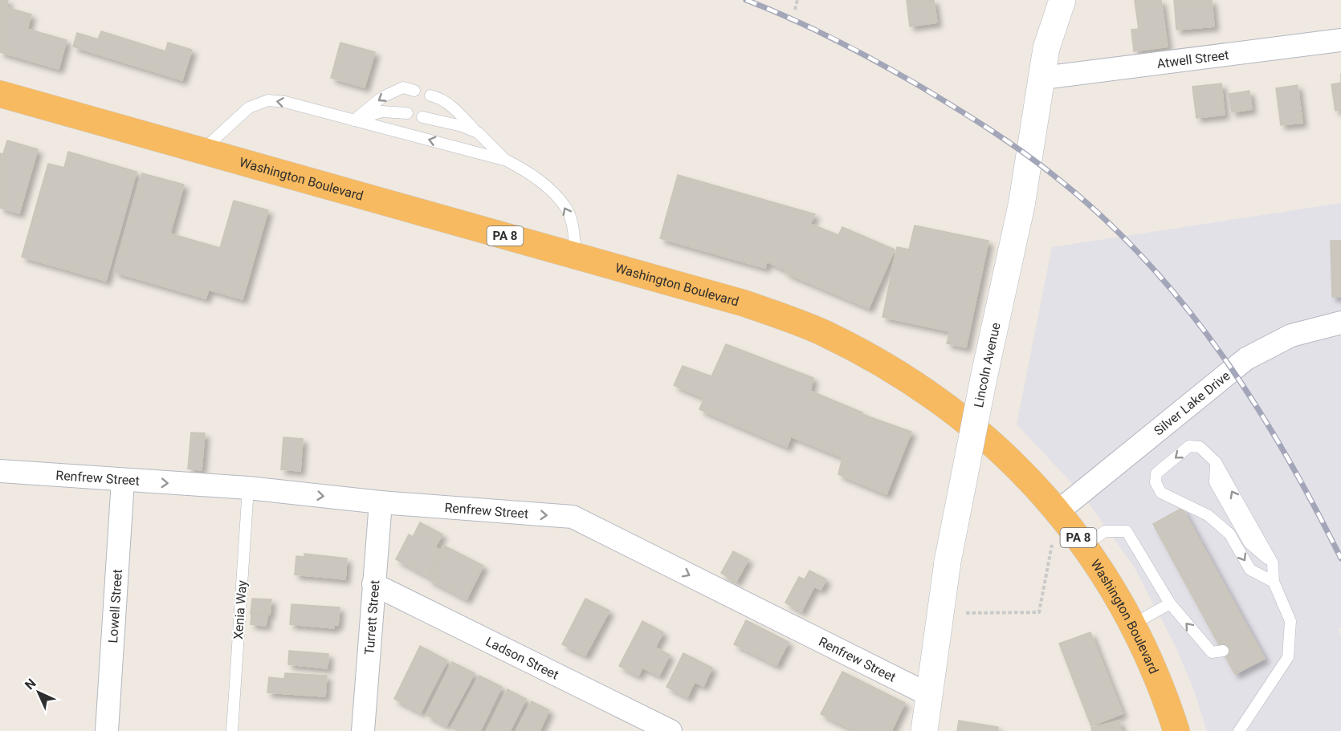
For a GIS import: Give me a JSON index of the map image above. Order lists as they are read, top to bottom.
{
  "streets": {
    "highway": ["Washington Boulevard", "PA 8"],
    "street": [
      "Atwell Street",
      "Lincoln Avenue",
      "Silver Lake Drive",
      "Renfrew Street",
      "Lowell Street",
      "Turrett Street",
      "Ladson Street"
    ],
    "lane": ["Xenia Way"]
  },
  "crossings": [
    ["Atwell Street", "Lincoln Avenue"],
    ["Washington Boulevard", "Silver Lake Drive"],
    ["Lincoln Avenue", "Renfrew Street"],
    ["Renfrew Street", "Lowell Street"],
    ["Renfrew Street", "Xenia Way"],
    ["Renfrew Street", "Turrett Street"],
    ["Turrett Street", "Ladson Street"]
  ],
  "one_way": ["Renfrew Street"],
  "north": "top left"
}
